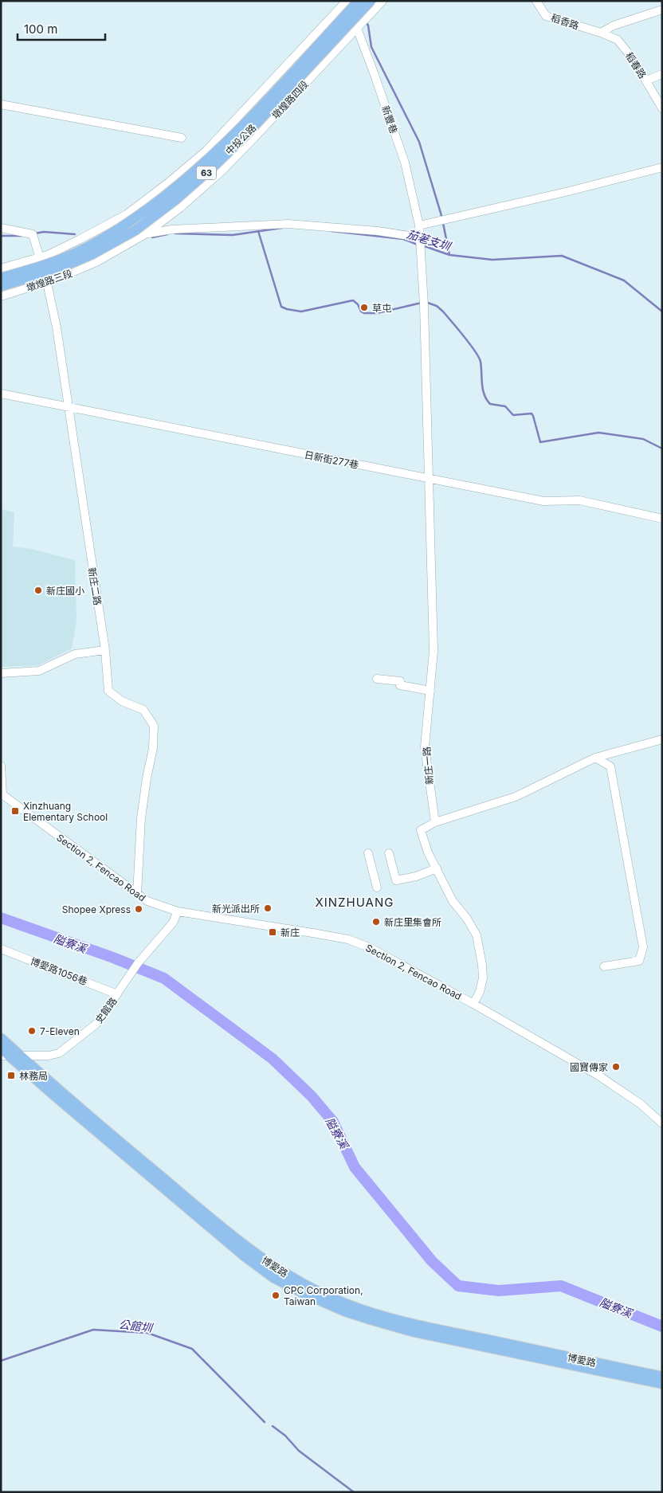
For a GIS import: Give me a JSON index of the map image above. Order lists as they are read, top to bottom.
{
  "streets": {
    "main road": ["中投公路", "63", "博愛路"],
    "street": [
      "稻香路",
      "稻春路",
      "墩煌路四段",
      "新豐巷",
      "墩煌路三段",
      "日新街277巷",
      "新庄二路",
      "新庄一路",
      "Section 2, Fencao Road",
      "博愛路1056巷",
      "史館路"
    ]
  },
  "crossings": [
    ["稻香路", "稻春路"],
    ["墩煌路四段", "新豐巷"],
    ["墩煌路四段", "墩煌路三段"],
    ["新豐巷", "日新街277巷"],
    ["新豐巷", "新庄一路"],
    ["墩煌路三段", "新庄二路"],
    ["日新街277巷", "新庄二路"],
    ["日新街277巷", "新庄一路"],
    ["新庄二路", "Section 2, Fencao Road"],
    ["Section 2, Fencao Road", "史館路"],
    ["博愛路1056巷", "史館路"],
    ["史館路", "博愛路"]
  ],
  "districts": ["XINZHUANG"],
  "water": ["茄荖支圳", "隘寮溪", "公館圳"],
  "places": {
    "other": [
      "草屯",
      "新庄國小",
      "新光派出所",
      "Shopee Xpress",
      "新庄里集會所",
      "7-Eleven",
      "國寶傳家",
      "CPC Corporation, Taiwan"
    ],
    "transit": ["Xinzhuang Elementary School", "新庄", "林務局"]
  },
  "scale_bar": "100 m"
}
